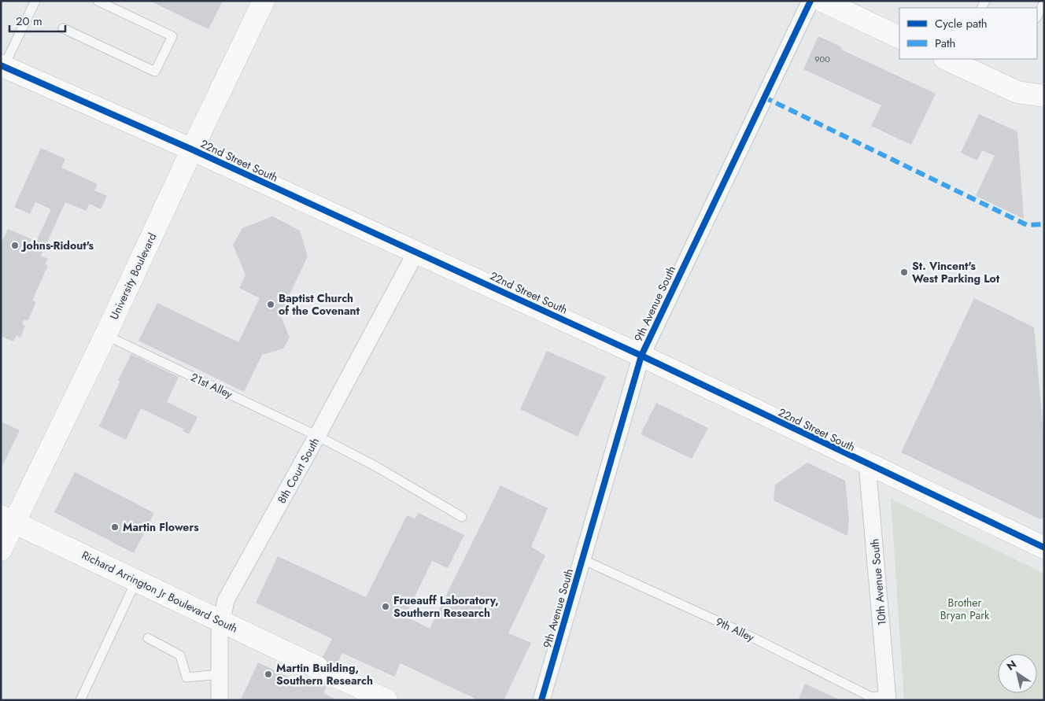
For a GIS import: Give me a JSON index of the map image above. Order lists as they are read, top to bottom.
{
  "streets": {
    "street": [
      "22nd Street South",
      "University Boulevard",
      "9th Avenue South",
      "8th Court South",
      "10th Avenue South",
      "Richard Arrington Jr Boulevard South"
    ],
    "lane": ["21st Alley", "9th Alley"]
  },
  "crossings": [
    ["22nd Street South", "University Boulevard"],
    ["22nd Street South", "9th Avenue South"],
    ["22nd Street South", "8th Court South"],
    ["22nd Street South", "10th Avenue South"],
    ["University Boulevard", "21st Alley"],
    ["University Boulevard", "Richard Arrington Jr Boulevard South"],
    ["9th Avenue South", "9th Alley"],
    ["21st Alley", "8th Court South"],
    ["8th Court South", "Richard Arrington Jr Boulevard South"],
    ["10th Avenue South", "9th Alley"]
  ],
  "parks": ["Brother Bryan Park"],
  "places": [
    "Johns-Ridout's",
    "St. Vincent's West Parking Lot",
    "Baptist Church of the Covenant",
    "Martin Flowers",
    "Frueauff Laboratory, Southern Research",
    "Martin Building, Southern Research"
  ],
  "house_numbers": ["900"],
  "legend": ["Cycle path", "Path"],
  "scale_bar": "20 m",
  "north": "top left"
}
